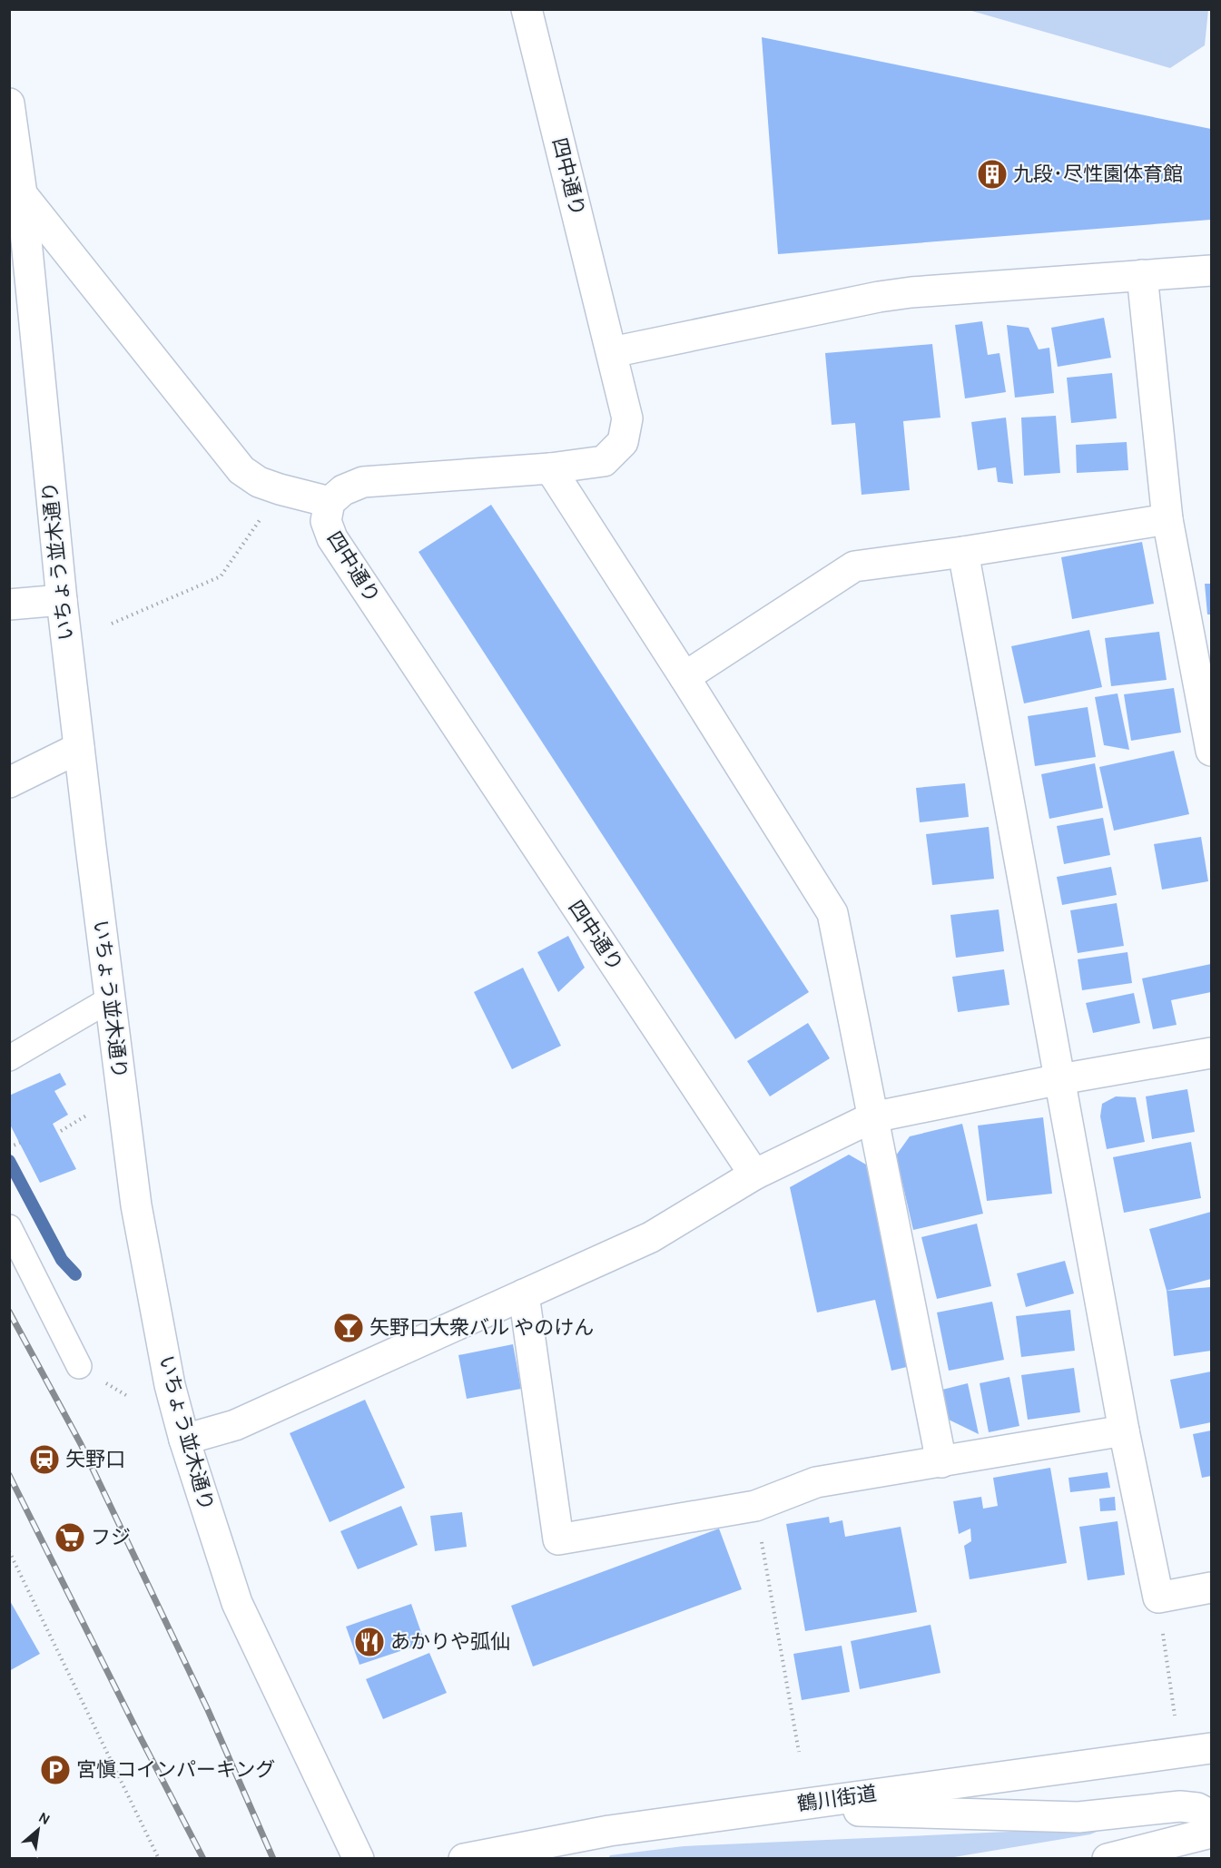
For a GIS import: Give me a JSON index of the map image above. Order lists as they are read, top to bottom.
{
  "streets": {
    "street": ["四中通り", "いちょう並木通り", "鶴川街道"]
  },
  "places": {
    "building": ["九段･尽性園体育館"],
    "bar": ["矢野口大衆バル やのけん"],
    "station": ["矢野口"],
    "supermarket": ["フジ"],
    "restaurant": ["あかりや弧仙"],
    "parking": ["宮愼コインパーキング"]
  },
  "north": "top right"
}
